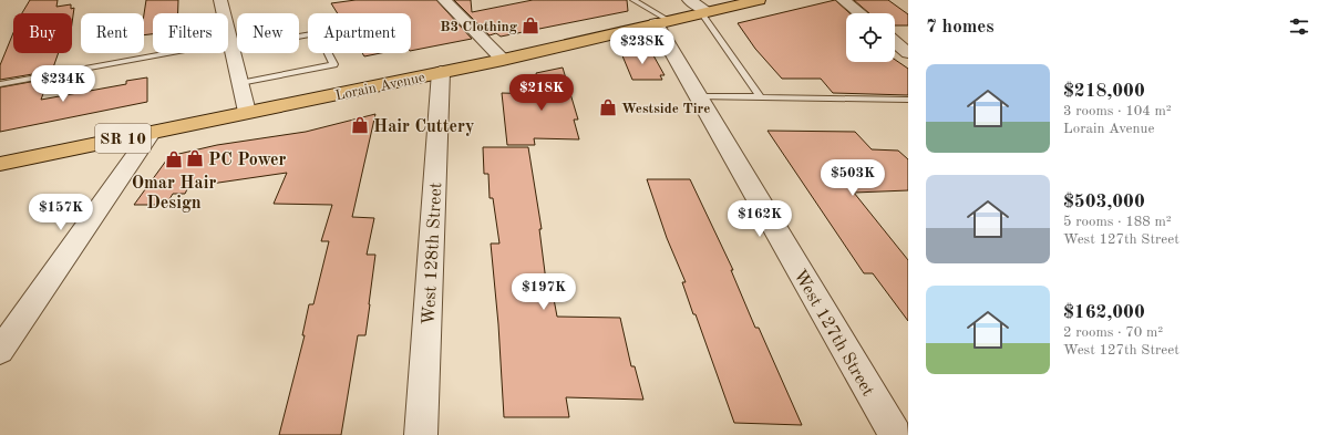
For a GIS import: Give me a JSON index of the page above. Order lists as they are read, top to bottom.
{
  "streets": {
    "main road": ["Lorain Avenue", "SR 10"],
    "street": ["West 128th Street", "West 127th Street"]
  },
  "crossings": [
    ["Lorain Avenue", "West 128th Street"],
    ["Lorain Avenue", "West 127th Street"]
  ],
  "places": {
    "shop": [
      "B3 Clothing",
      "Westside Tire",
      "Hair Cuttery",
      "PC Power",
      "Omar Hair Design"
    ]
  },
  "page": {
    "heading": "7 homes",
    "chip": [
      "Buy",
      "Rent",
      "Filters",
      "New",
      "Apartment"
    ],
    "price": [
      "$238K",
      "$234K",
      "$218K",
      "$503K",
      "$157K",
      "$162K",
      "$197K"
    ],
    "list": [
      {
        "name": "$218,000",
        "note": "3 rooms · 104 m² · Lorain Avenue"
      },
      {
        "name": "$503,000",
        "note": "5 rooms · 188 m² · West 127th Street"
      },
      {
        "name": "$162,000",
        "note": "2 rooms · 70 m² · West 127th Street"
      }
    ]
  }
}
